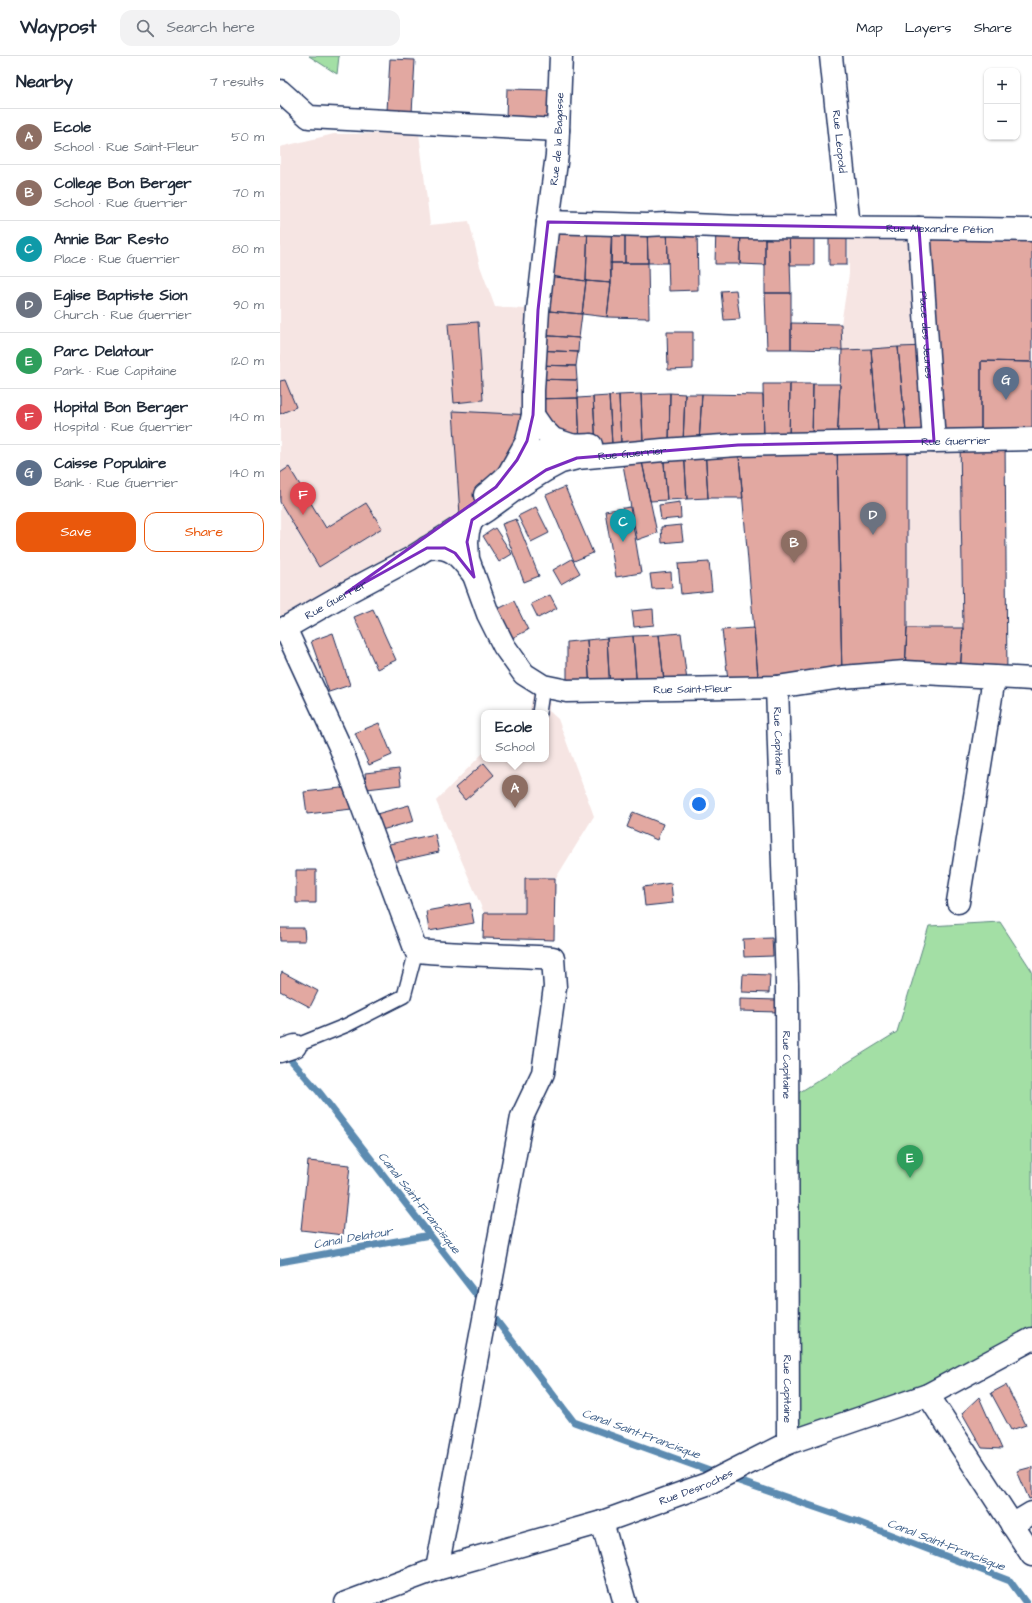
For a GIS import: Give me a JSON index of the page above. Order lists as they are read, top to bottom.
{
  "streets": {
    "street": [
      "Rue de la Bagasse",
      "Rue Léopold",
      "Rue Alexandre Pétion",
      "Place des Jeunes",
      "Rue Guerrier",
      "Rue Saint-Fleur",
      "Rue Capitaine",
      "Rue Desroches"
    ]
  },
  "crossings": [
    ["Rue de la Bagasse", "Rue Alexandre Pétion"],
    ["Rue Léopold", "Rue Alexandre Pétion"],
    ["Rue Alexandre Pétion", "Place des Jeunes"],
    ["Place des Jeunes", "Rue Guerrier"],
    ["Rue Guerrier", "Rue Saint-Fleur"],
    ["Rue Saint-Fleur", "Rue Capitaine"],
    ["Rue Capitaine", "Rue Desroches"]
  ],
  "water": ["Canal Saint-Francisque", "Canal Delatour"],
  "page": {
    "header": "Waypost",
    "search": "Search here",
    "nav": ["Map", "Layers", "Share"],
    "heading": ["Nearby", "7 results"],
    "map_buttons": ["+", "−"],
    "list": [
      {
        "mark": "A",
        "name": "Ecole",
        "note": "School · Rue Saint-Fleur",
        "value": "50 m"
      },
      {
        "mark": "B",
        "name": "College Bon Berger",
        "note": "School · Rue Guerrier",
        "value": "70 m"
      },
      {
        "mark": "C",
        "name": "Annie Bar Resto",
        "note": "Place · Rue Guerrier",
        "value": "80 m"
      },
      {
        "mark": "D",
        "name": "Eglise Baptiste Sion",
        "note": "Church · Rue Guerrier",
        "value": "90 m"
      },
      {
        "mark": "E",
        "name": "Parc Delatour",
        "note": "Park · Rue Capitaine",
        "value": "120 m"
      },
      {
        "mark": "F",
        "name": "Hopital Bon Berger",
        "note": "Hospital · Rue Guerrier",
        "value": "140 m"
      },
      {
        "mark": "G",
        "name": "Caisse Populaire",
        "note": "Bank · Rue Guerrier",
        "value": "140 m"
      }
    ],
    "pins": [
      "G",
      "F",
      "D",
      "C",
      "B",
      "A",
      "E"
    ],
    "buttons": ["Save", "Share"],
    "popup": ["Ecole", "School"]
  }
}
